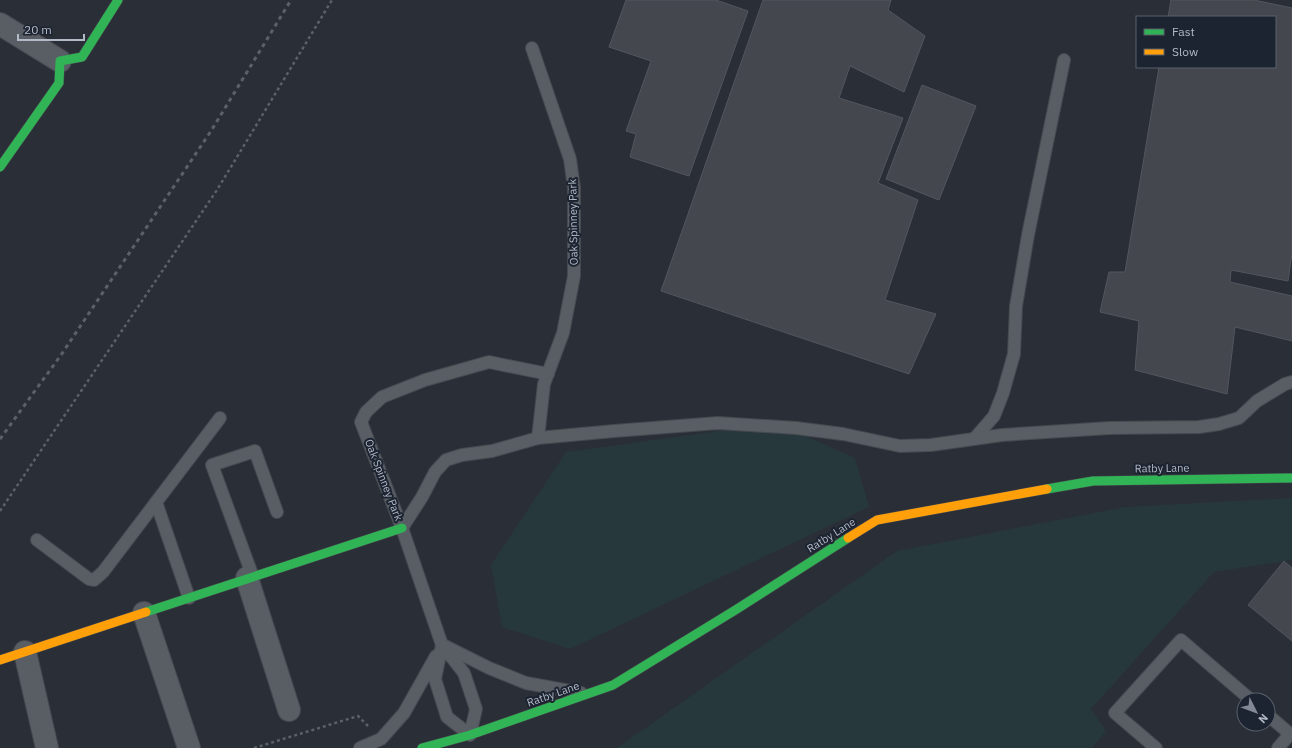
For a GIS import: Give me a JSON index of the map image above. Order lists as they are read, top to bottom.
{
  "streets": {
    "main road": ["Ratby Lane"],
    "lane": ["Oak Spinney Park"]
  },
  "crossings": [
    ["Oak Spinney Park", "Ratby Lane"]
  ],
  "legend": ["Fast", "Slow"],
  "scale_bar": "20 m",
  "north": "bottom right"
}
